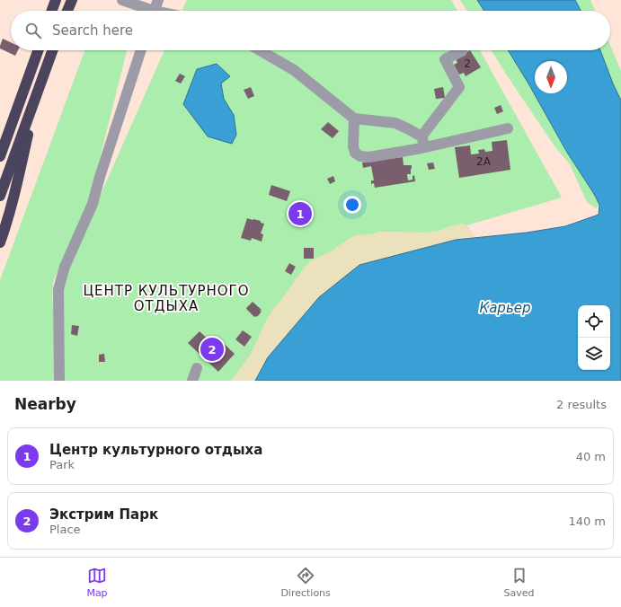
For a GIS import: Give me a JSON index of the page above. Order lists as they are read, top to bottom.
{
  "districts": ["ЦЕНТР КУЛЬТУРНОГО ОТДЫХА"],
  "water": ["Карьер"],
  "house_numbers": ["2", "2А"],
  "north": "bottom",
  "page": {
    "search": "Search here",
    "pins": ["1", "2"],
    "heading": ["Nearby", "2 results"],
    "list": [
      {
        "mark": "1",
        "name": "Центр культурного отдыха",
        "note": "Park",
        "value": "40 m"
      },
      {
        "mark": "2",
        "name": "Экстрим Парк",
        "note": "Place",
        "value": "140 m"
      }
    ],
    "nav": ["Map", "Directions", "Saved"]
  }
}
